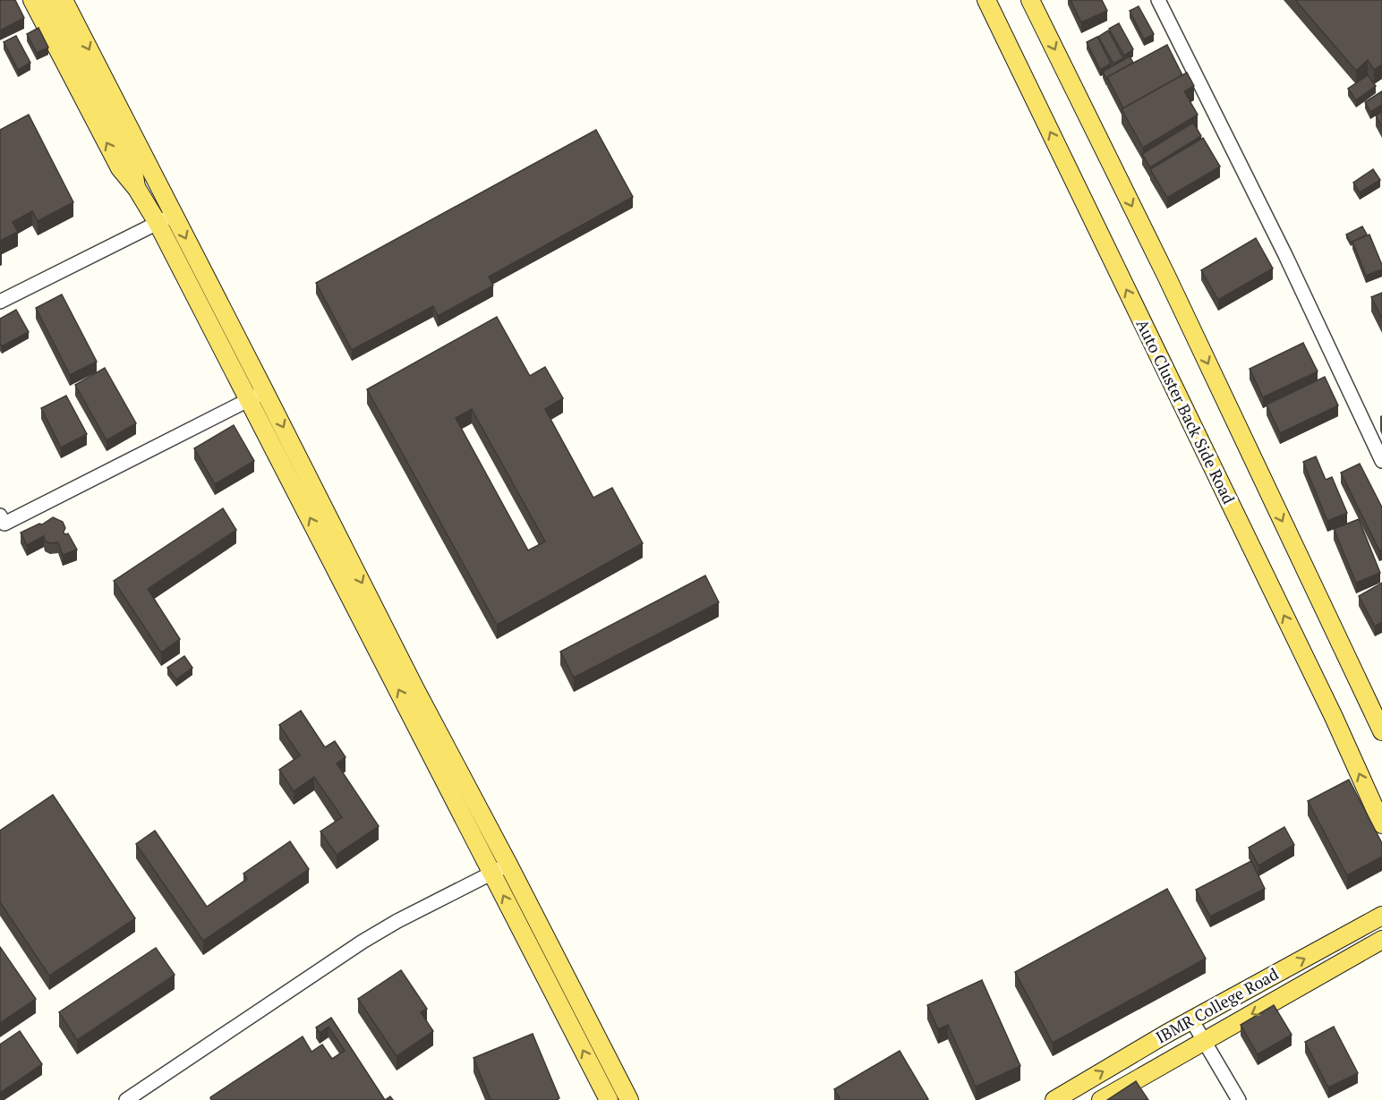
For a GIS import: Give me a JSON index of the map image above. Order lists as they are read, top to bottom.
{
  "streets": {
    "main road": ["Auto Cluster Back Side Road", "IBMR College Road"]
  }
}
